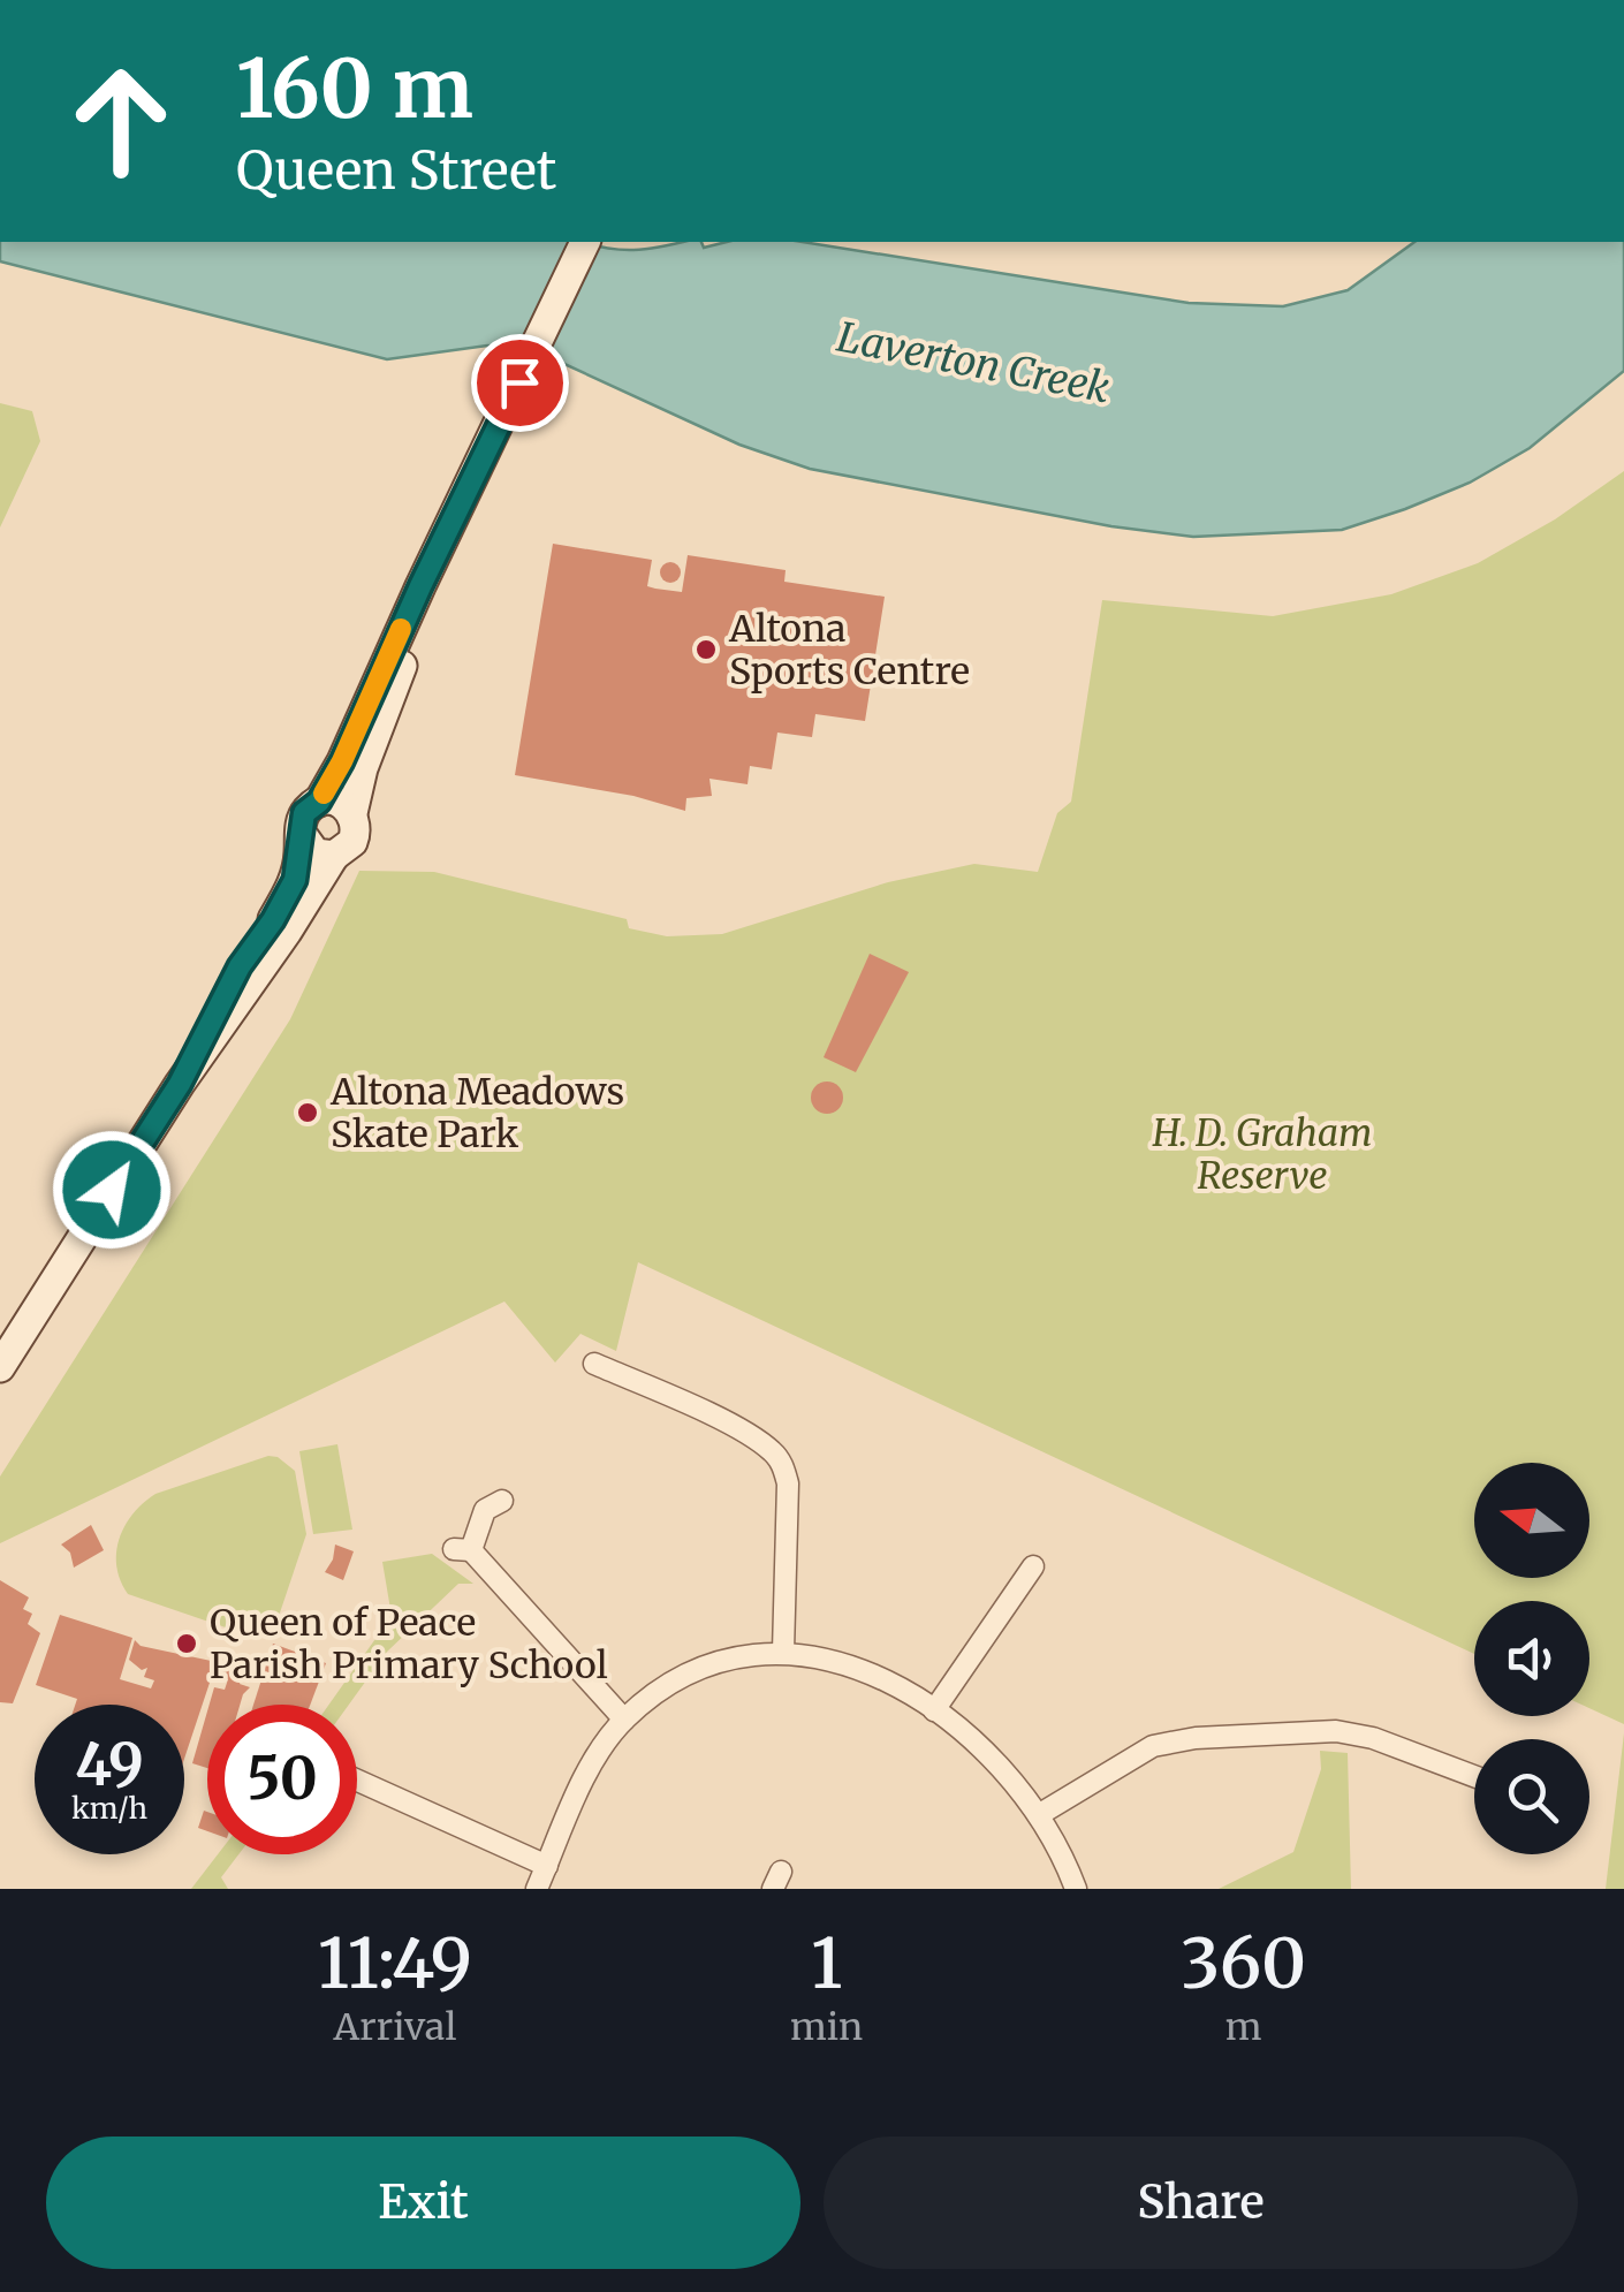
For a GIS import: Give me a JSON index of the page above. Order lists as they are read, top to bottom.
{
  "water": ["Laverton Creek"],
  "parks": ["H. D. Graham Reserve"],
  "places": ["Altona Sports Centre", "Altona Meadows Skate Park", "Queen of Peace Parish Primary School"],
  "north": "left",
  "page": {
    "turn": ["160 m", "Queen Street"],
    "speed": "49 km/h",
    "limit": "50",
    "eta": [
      "11:49",
      "Arrival",
      "1",
      "min",
      "360",
      "m"
    ],
    "buttons": ["Exit", "Share"]
  }
}
